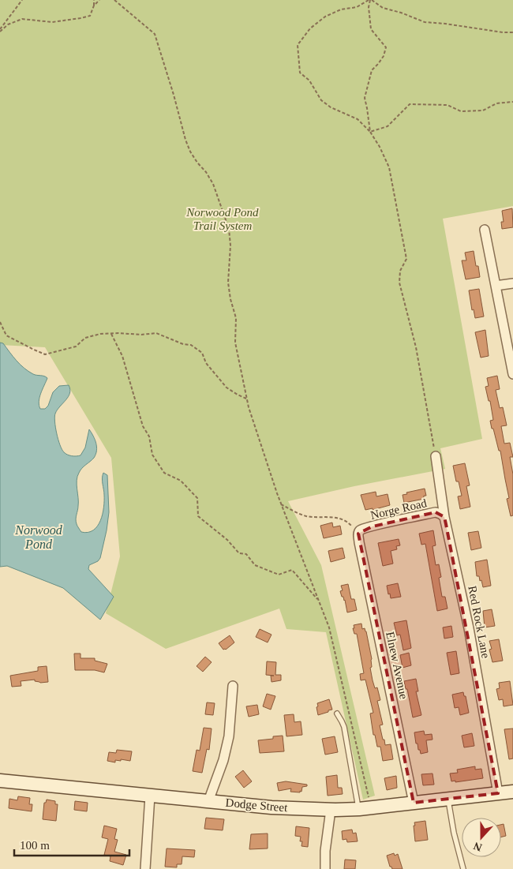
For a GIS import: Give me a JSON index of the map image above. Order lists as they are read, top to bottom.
{
  "streets": {
    "main road": ["Dodge Street"],
    "street": ["Norge Road", "Red Rock Lane", "Elnew Avenue"]
  },
  "crossings": [
    ["Norge Road", "Red Rock Lane"],
    ["Norge Road", "Elnew Avenue"],
    ["Red Rock Lane", "Dodge Street"],
    ["Elnew Avenue", "Dodge Street"]
  ],
  "water": ["Norwood Pond"],
  "parks": ["Norwood Pond Trail System"],
  "scale_bar": "100 m",
  "north": "bottom"
}
